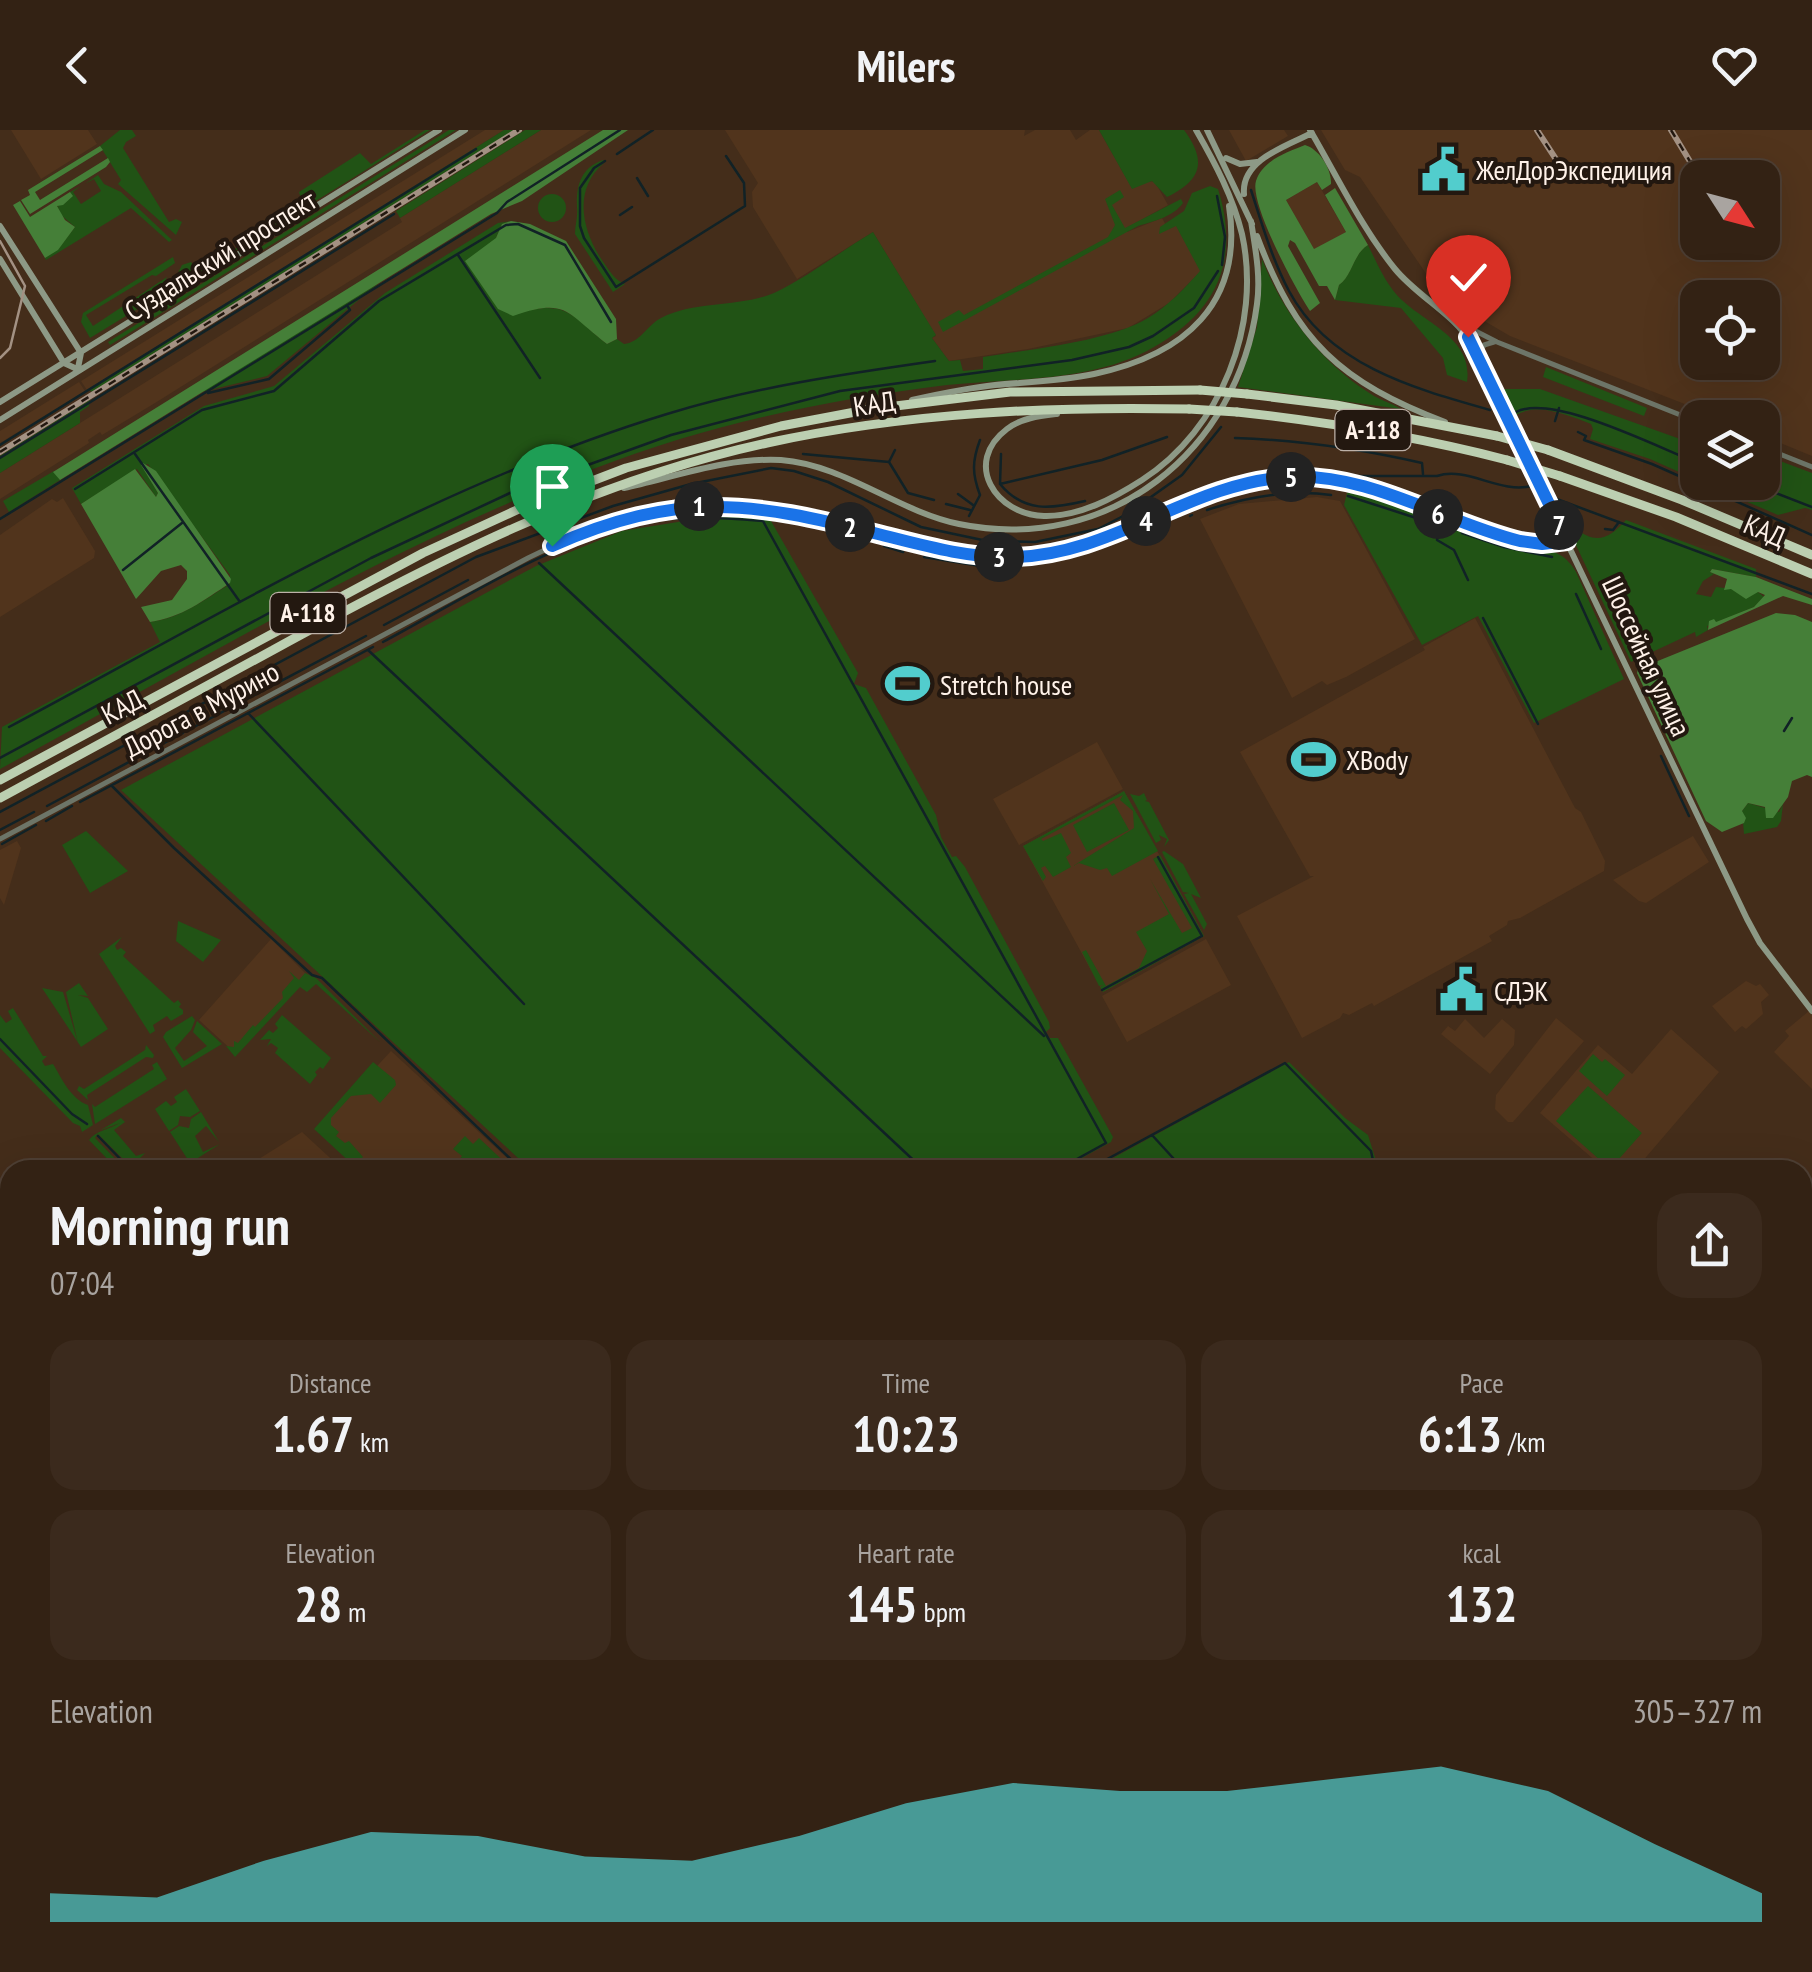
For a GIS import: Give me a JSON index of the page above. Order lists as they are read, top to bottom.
{
  "streets": {
    "highway": ["КАД", "А-118"],
    "main road": ["Суздальский проспект", "Шоссейная улица"],
    "street": ["Дорога в Мурино"]
  },
  "crossings": [
    ["Шоссейная улица", "Дорога в Мурино"]
  ],
  "places": {
    "public building": ["ЖелДорЭкспедиция", "СДЭК"],
    "sports": ["Stretch house", "XBody"]
  },
  "north": "bottom right",
  "page": {
    "header": "Milers",
    "pins": [
      "5",
      "1",
      "6",
      "4",
      "7",
      "2",
      "3"
    ],
    "heading": ["Morning run", "07:04"],
    "stats": [
      ["Distance", "1.67 km"],
      ["Time", "10:23"],
      ["Pace", "6:13 /km"],
      ["Elevation", "28 m"],
      ["Heart rate", "145 bpm"],
      ["kcal", "132"]
    ],
    "chart": ["Elevation", "305–327 m"]
  }
}
